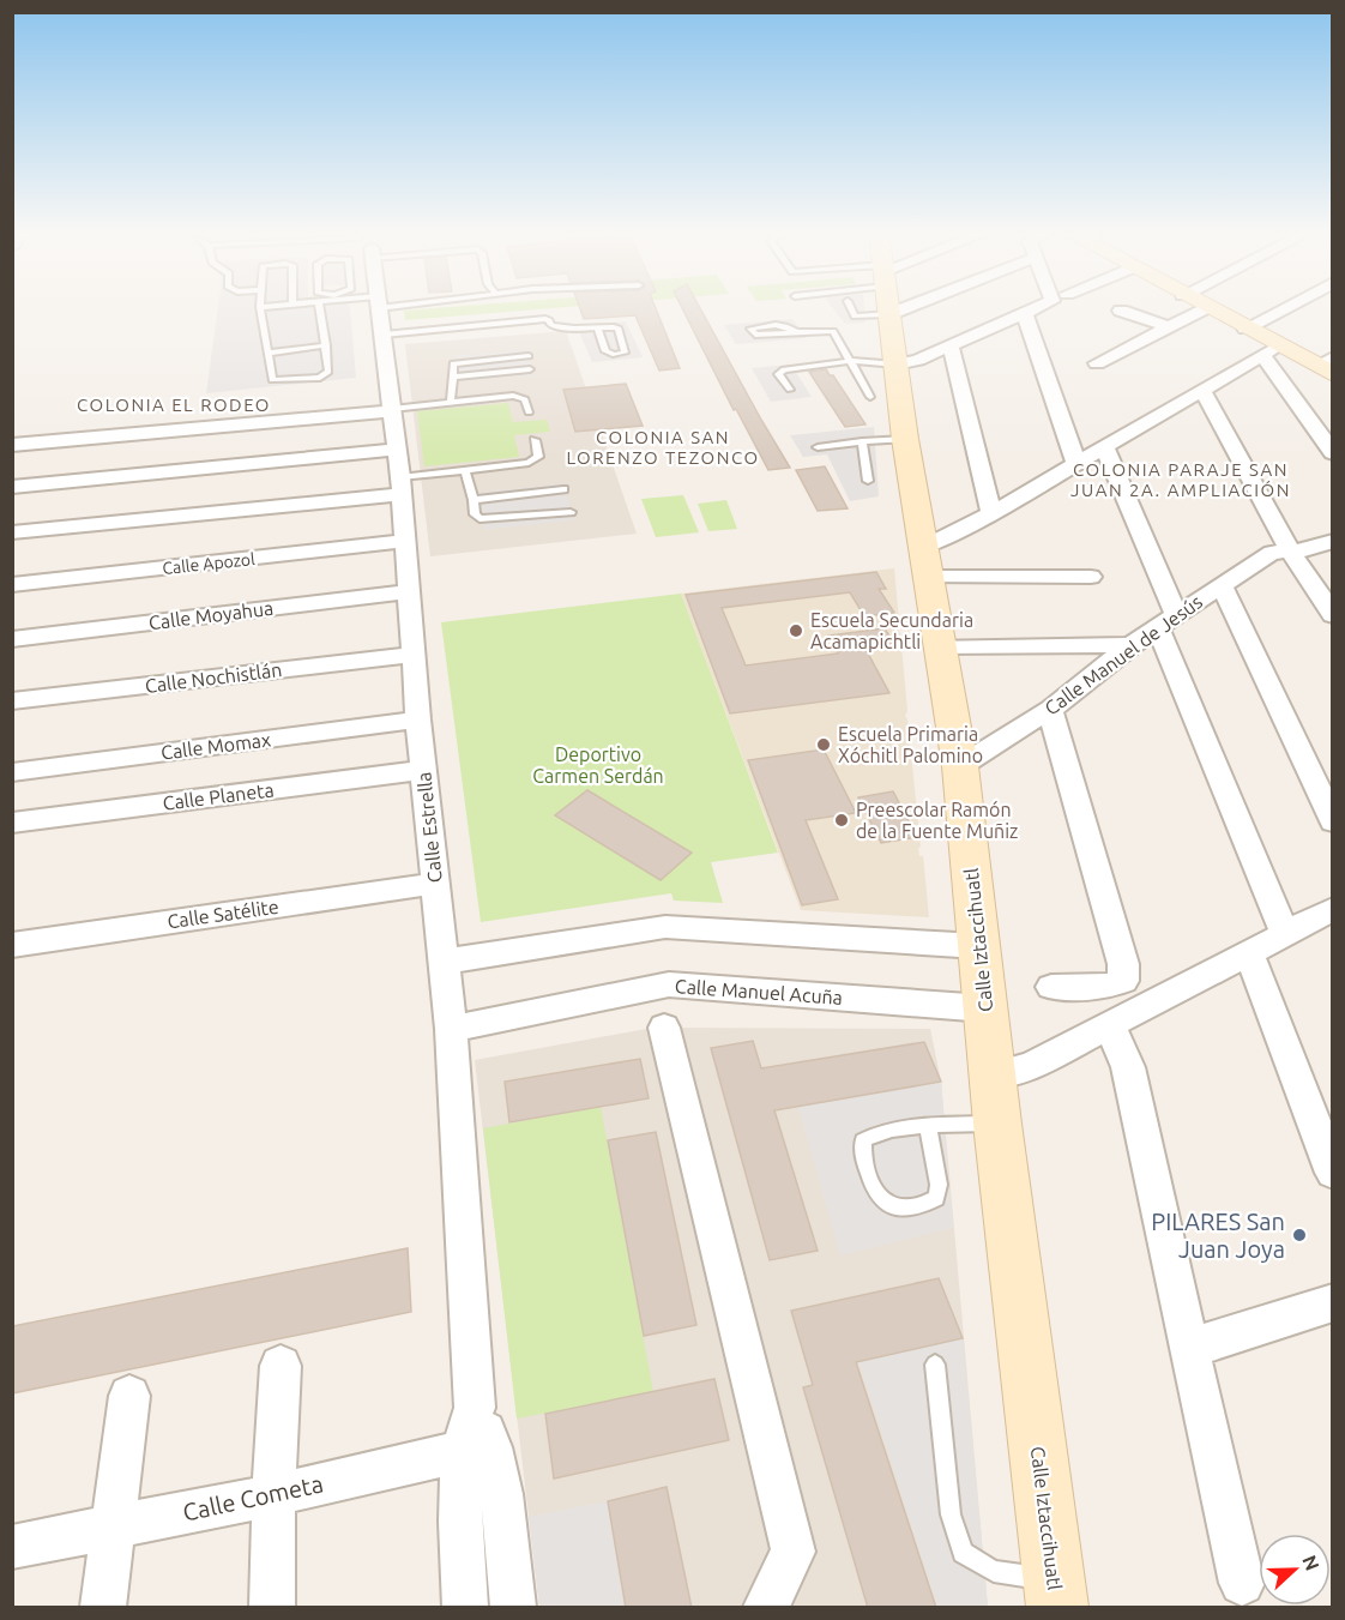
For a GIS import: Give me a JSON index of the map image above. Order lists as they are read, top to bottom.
{
  "streets": {
    "street": [
      "Calle Apozol",
      "Calle Moyahua",
      "Calle Manuel de Jesús",
      "Calle Nochistlán",
      "Calle Momax",
      "Calle Planeta",
      "Calle Estrella",
      "Calle Satélite",
      "Calle Iztaccihuatl",
      "Calle Manuel Acuña",
      "Calle Cometa"
    ]
  },
  "crossings": [
    ["Calle Apozol", "Calle Estrella"],
    ["Calle Moyahua", "Calle Estrella"],
    ["Calle Manuel de Jesús", "Calle Iztaccihuatl"],
    ["Calle Nochistlán", "Calle Estrella"],
    ["Calle Momax", "Calle Estrella"],
    ["Calle Planeta", "Calle Estrella"],
    ["Calle Estrella", "Calle Satélite"],
    ["Calle Estrella", "Calle Manuel Acuña"],
    ["Calle Estrella", "Calle Cometa"],
    ["Calle Iztaccihuatl", "Calle Manuel Acuña"]
  ],
  "districts": ["COLONIA EL RODEO", "COLONIA SAN LORENZO TEZONCO", "COLONIA PARAJE SAN JUAN 2A. AMPLIACIÓN"],
  "parks": ["Deportivo Carmen Serdán"],
  "places": [
    "Escuela Secundaria Acamapichtli",
    "Escuela Primaria Xóchitl Palomino",
    "Preescolar Ramón de la Fuente Muñiz",
    "PILARES San Juan Joya"
  ],
  "north": "right"
}
